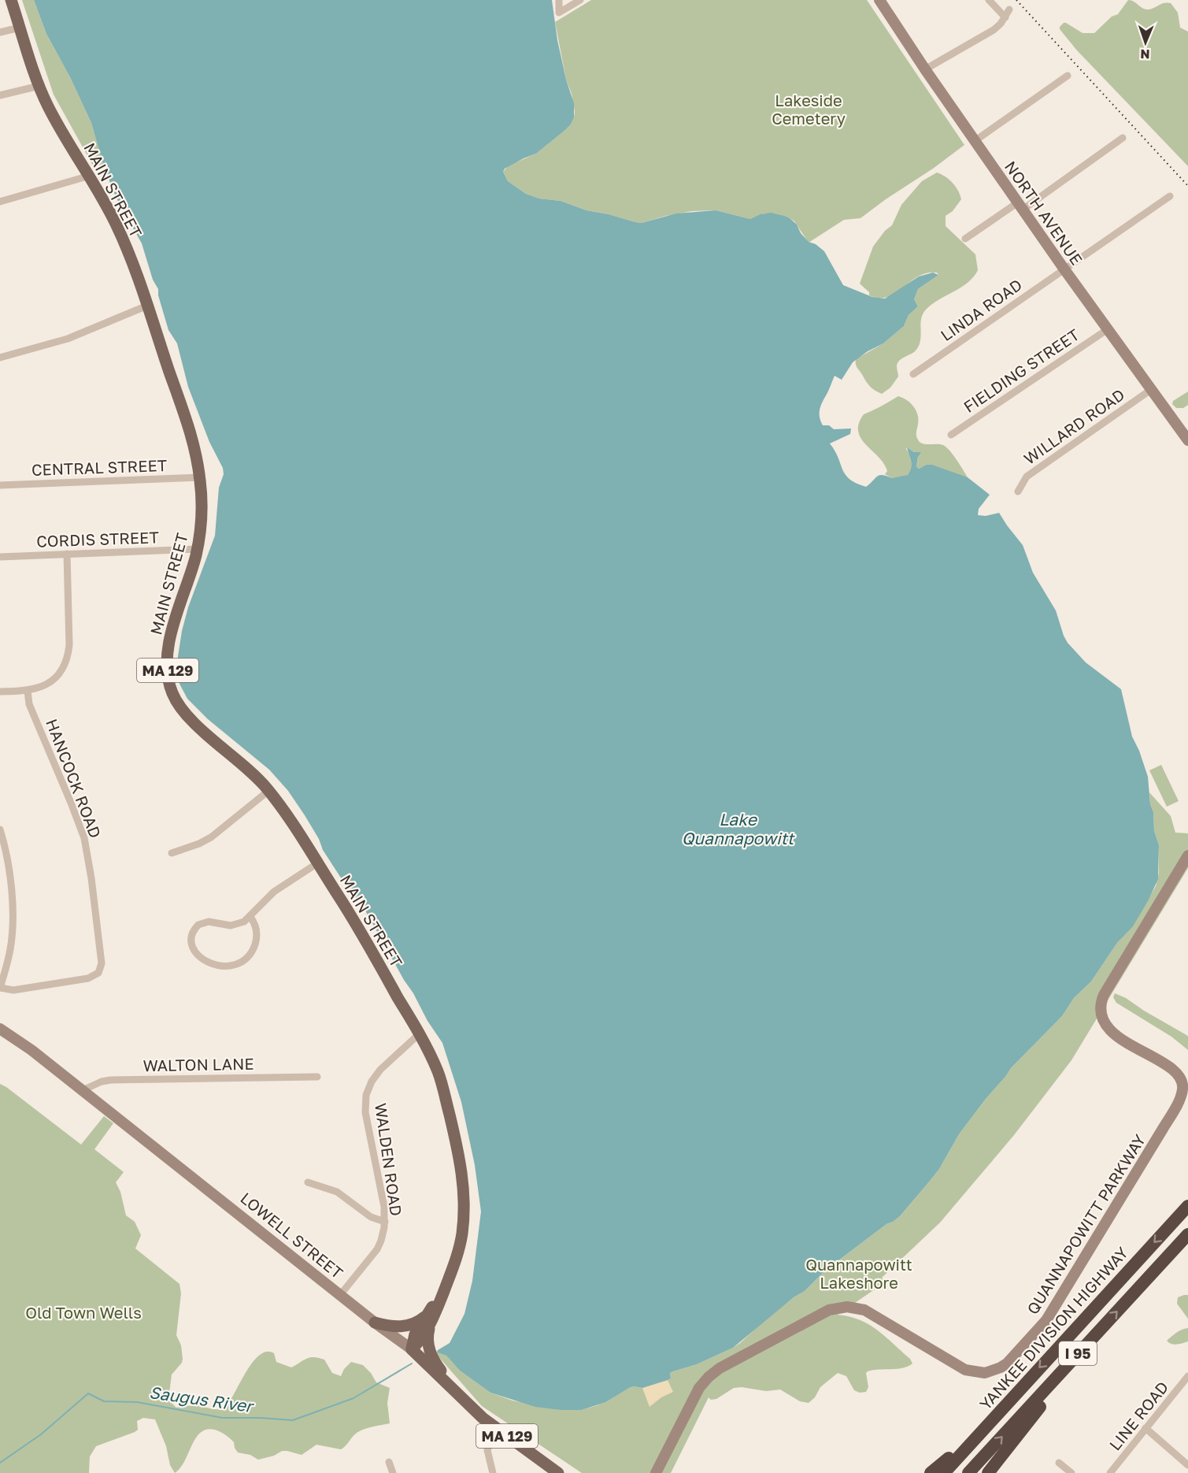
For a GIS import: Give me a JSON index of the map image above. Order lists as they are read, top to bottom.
{
  "streets": {
    "highway": ["YANKEE DIVISION HIGHWAY", "I 95"],
    "main road": ["MAIN STREET", "MA 129", "LOWELL STREET"],
    "street": [
      "NORTH AVENUE",
      "LINDA ROAD",
      "FIELDING STREET",
      "WILLARD ROAD",
      "CENTRAL STREET",
      "CORDIS STREET",
      "HANCOCK ROAD",
      "WALTON LANE",
      "WALDEN ROAD",
      "QUANNAPOWITT PARKWAY",
      "LINE ROAD"
    ]
  },
  "crossings": [
    ["MAIN STREET", "CENTRAL STREET"],
    ["MAIN STREET", "CORDIS STREET"],
    ["MAIN STREET", "MA 129"],
    ["MAIN STREET", "WALDEN ROAD"],
    ["MAIN STREET", "LOWELL STREET"],
    ["NORTH AVENUE", "LINDA ROAD"],
    ["NORTH AVENUE", "FIELDING STREET"],
    ["NORTH AVENUE", "WILLARD ROAD"],
    ["MA 129", "LOWELL STREET"],
    ["WALTON LANE", "LOWELL STREET"],
    ["WALDEN ROAD", "LOWELL STREET"]
  ],
  "water": ["Lake Quannapowitt", "Saugus River"],
  "parks": ["Lakeside Cemetery", "Quannapowitt Lakeshore", "Old Town Wells"],
  "north": "bottom"
}
